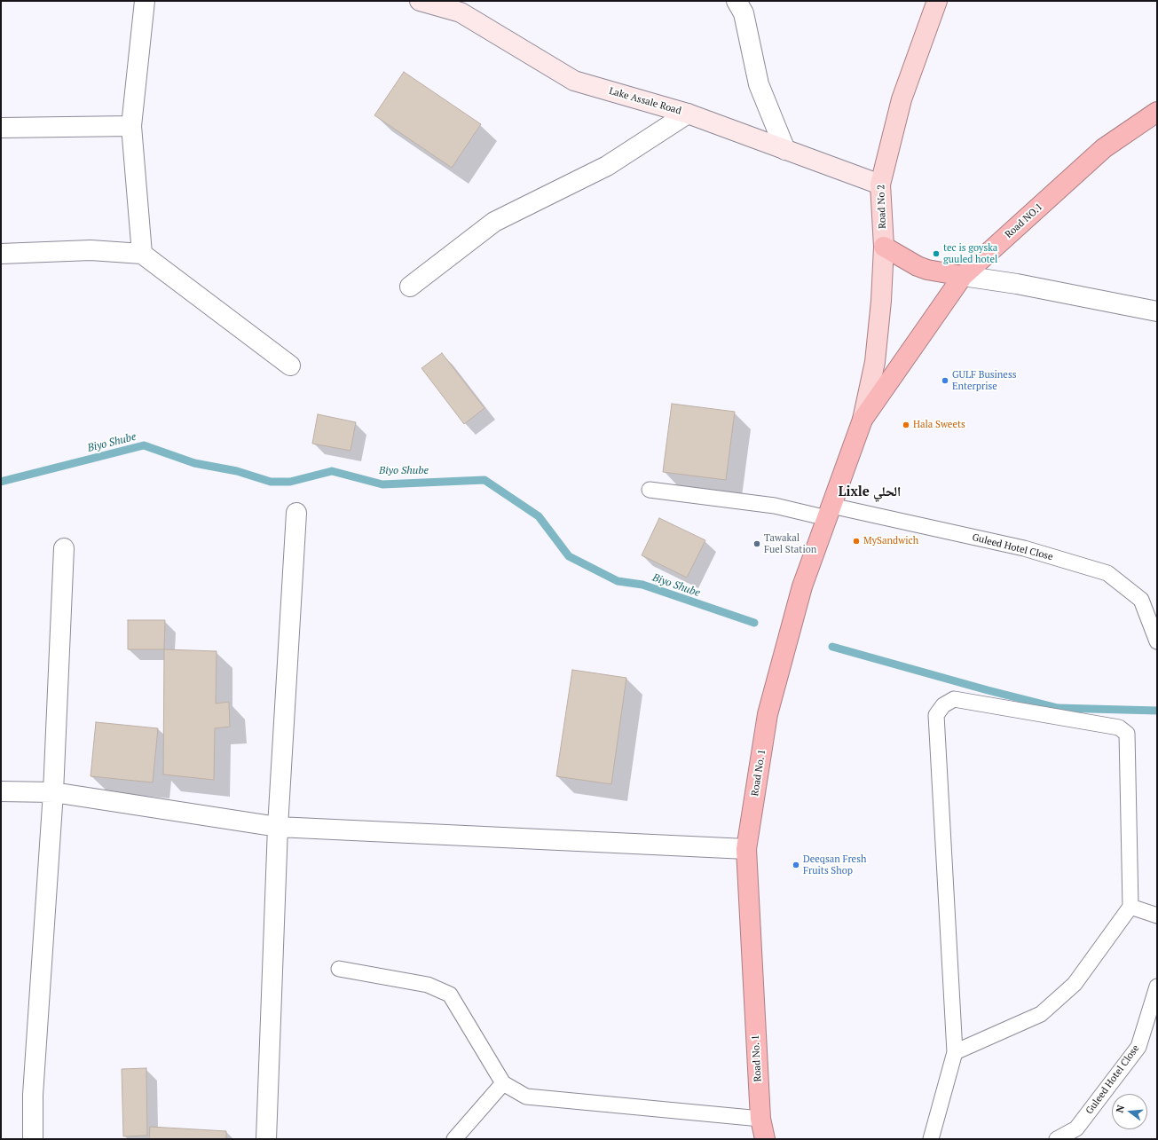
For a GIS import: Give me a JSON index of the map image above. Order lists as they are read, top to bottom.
{
  "streets": {
    "highway": ["Road NO.1", "Road No. 1"],
    "main road": ["Road No 2"],
    "street": ["Lake Assale Road"],
    "lane": ["Guleed Hotel Close"]
  },
  "crossings": [
    ["Lake Assale Road", "Road No 2"],
    ["Road No 2", "Road NO.1"],
    ["Road No 2", "Road No. 1"],
    ["Road NO.1", "Road No. 1"],
    ["Guleed Hotel Close", "Road No. 1"]
  ],
  "districts": ["Lixle الحلي"],
  "water": ["Biyo Shube"],
  "places": [
    "tec is goyska guuled hotel",
    "GULF Business Enterprise",
    "Hala Sweets",
    "MySandwich",
    "Tawakal Fuel Station",
    "Deeqsan Fresh Fruits Shop"
  ],
  "north": "left"
}
